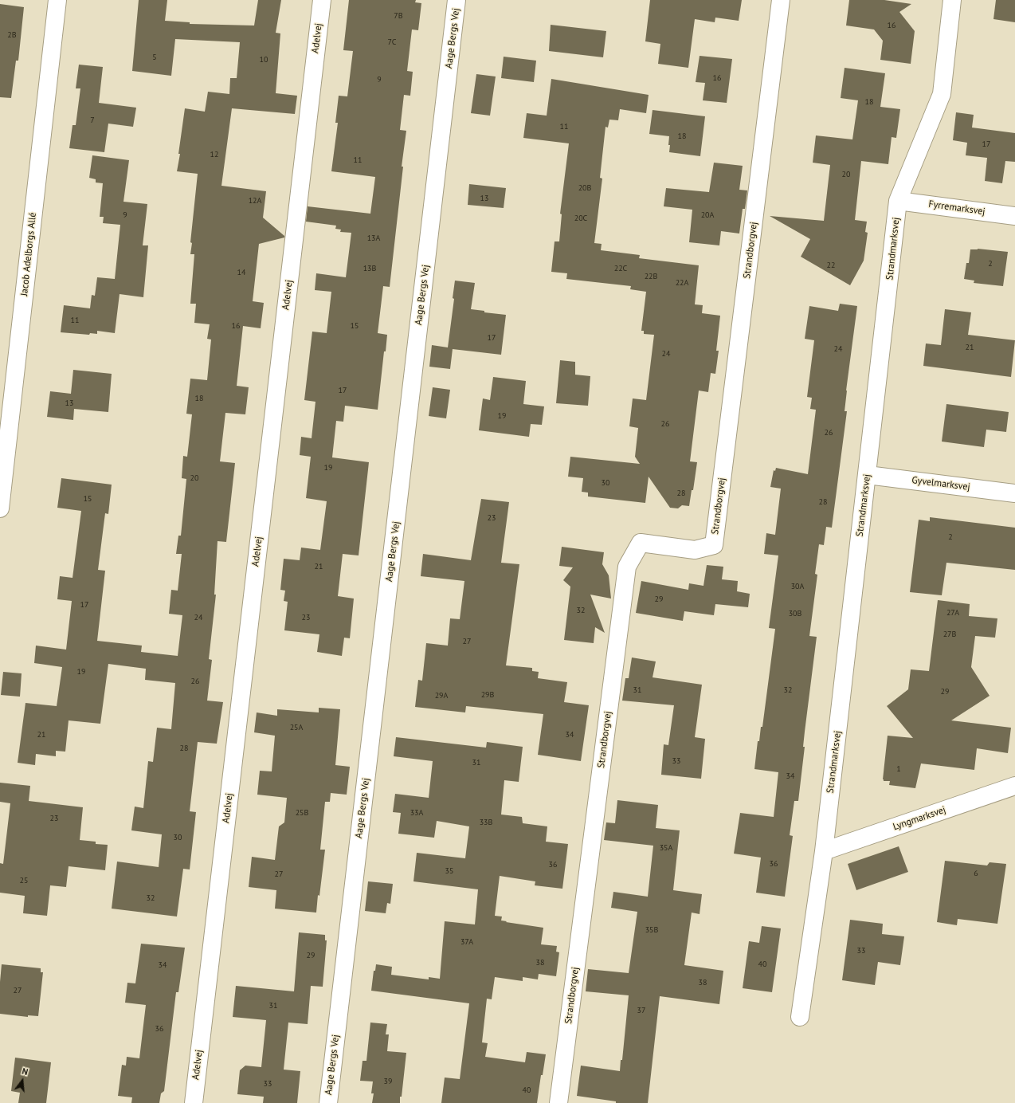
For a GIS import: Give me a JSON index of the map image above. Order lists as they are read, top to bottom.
{
  "streets": {
    "street": [
      "Adelvej",
      "Aage Bergs Vej",
      "Fyrremarksvej",
      "Strandmarksvej",
      "Strandborgvej",
      "Jacob Adelborgs Allé",
      "Gyvelmarksvej",
      "Lyngmarksvej"
    ]
  },
  "crossings": [
    ["Fyrremarksvej", "Strandmarksvej"],
    ["Strandmarksvej", "Gyvelmarksvej"],
    ["Strandmarksvej", "Lyngmarksvej"]
  ],
  "house_numbers": [
    "7B",
    "16",
    "2B",
    "7C",
    "5",
    "10",
    "16",
    "9",
    "18",
    "7",
    "11",
    "18",
    "17",
    "12",
    "11",
    "20",
    "20B",
    "13",
    "12A",
    "9",
    "20A",
    "20C",
    "13A",
    "2",
    "22",
    "13B",
    "22C",
    "14",
    "22B",
    "22A",
    "11",
    "16",
    "15",
    "17",
    "21",
    "24",
    "24",
    "17",
    "18",
    "13",
    "19",
    "26",
    "26",
    "19",
    "20",
    "30",
    "28",
    "15",
    "28",
    "23",
    "2",
    "21",
    "30A",
    "29",
    "17",
    "32",
    "27A",
    "30B",
    "24",
    "23",
    "27B",
    "27",
    "19",
    "26",
    "31",
    "32",
    "29",
    "29B",
    "29A",
    "25A",
    "21",
    "34",
    "28",
    "33",
    "31",
    "1",
    "34",
    "25B",
    "33A",
    "23",
    "33B",
    "30",
    "35A",
    "36",
    "36",
    "35",
    "6",
    "27",
    "25",
    "32",
    "35B",
    "37A",
    "33",
    "29",
    "38",
    "40",
    "34",
    "38",
    "27",
    "31",
    "37",
    "36",
    "39",
    "33",
    "40"
  ],
  "north": "top"
}
